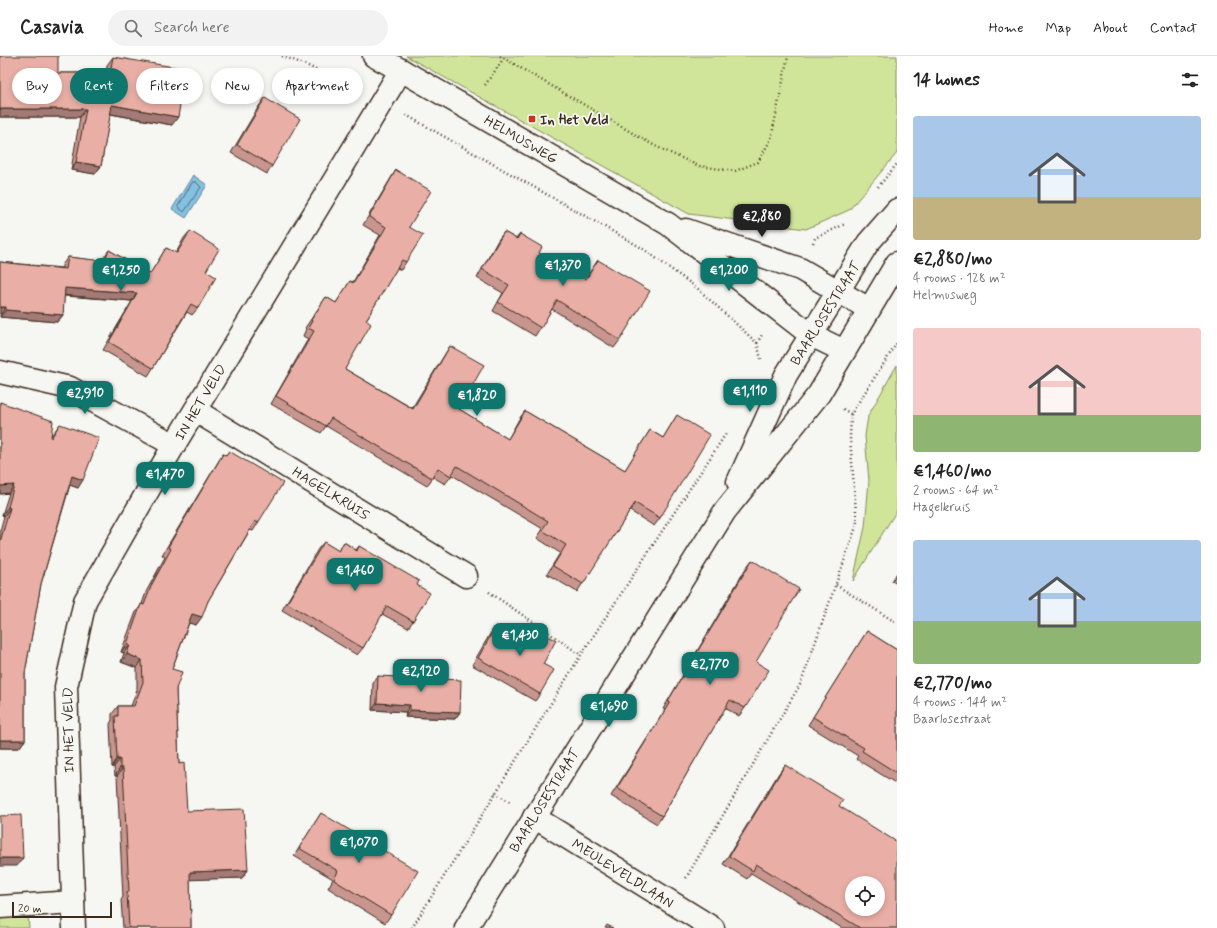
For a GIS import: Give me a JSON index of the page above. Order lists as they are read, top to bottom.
{
  "streets": {
    "street": [
      "HELMUSWEG",
      "BAARLOSESTRAAT",
      "IN HET VELD",
      "HAGELKRUIS",
      "MEULEVELDLAAN"
    ]
  },
  "crossings": [
    ["HELMUSWEG", "BAARLOSESTRAAT"],
    ["HELMUSWEG", "IN HET VELD"],
    ["BAARLOSESTRAAT", "MEULEVELDLAAN"],
    ["IN HET VELD", "HAGELKRUIS"]
  ],
  "places": {
    "transit": ["In Het Veld"]
  },
  "scale_bar": "20 m",
  "page": {
    "header": "Casavia",
    "search": "Search here",
    "nav": [
      "Home",
      "Map",
      "About",
      "Contact"
    ],
    "heading": "14 homes",
    "chip": [
      "Buy",
      "Rent",
      "Filters",
      "New",
      "Apartment"
    ],
    "list": [
      {
        "name": "€2,880/mo",
        "note": "4 rooms · 128 m² · Helmusweg"
      },
      {
        "name": "€1,460/mo",
        "note": "2 rooms · 64 m² · Hagelkruis"
      },
      {
        "name": "€2,770/mo",
        "note": "4 rooms · 144 m² · Baarlosestraat"
      }
    ],
    "price": [
      "€2,880",
      "€1,370",
      "€1,250",
      "€1,200",
      "€1,110",
      "€2,910",
      "€1,820",
      "€1,470",
      "€1,460",
      "€1,430",
      "€2,770",
      "€2,120",
      "€1,690",
      "€1,070"
    ],
    "scale": "20 m"
  }
}
